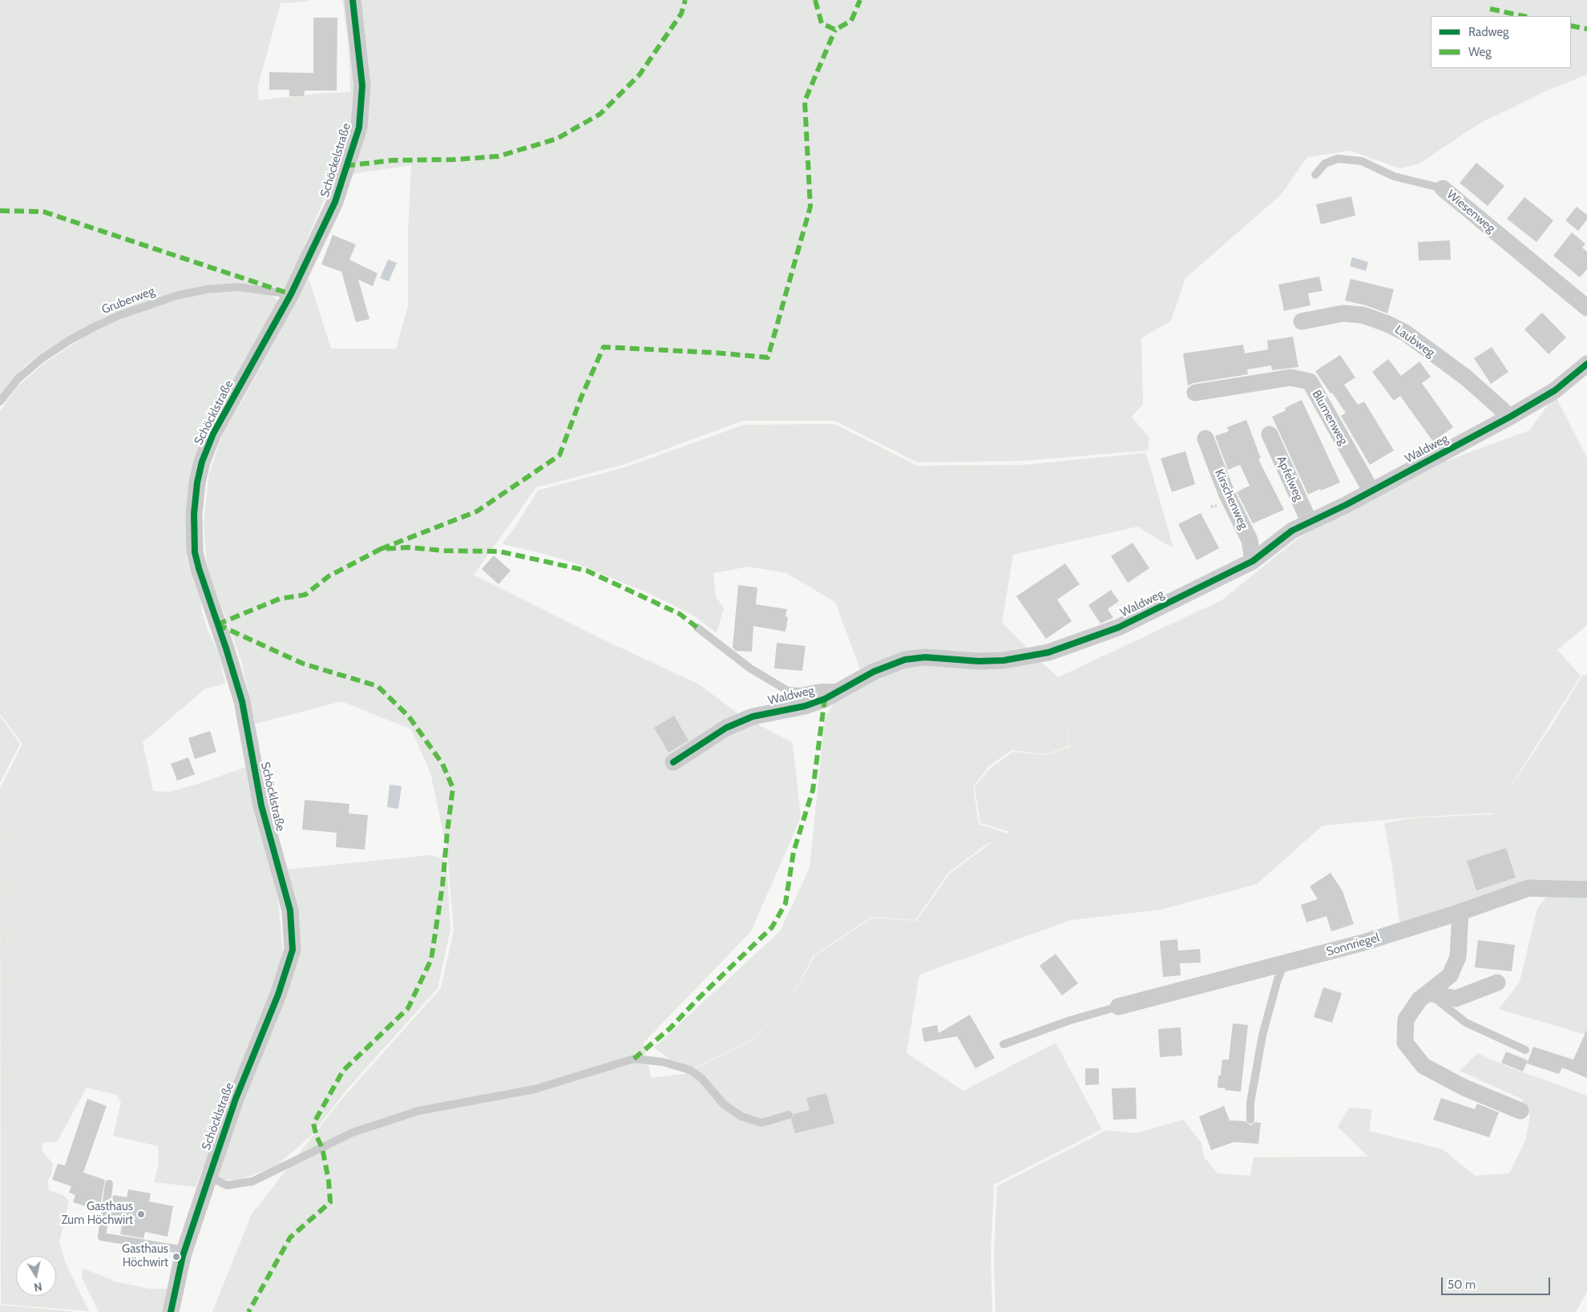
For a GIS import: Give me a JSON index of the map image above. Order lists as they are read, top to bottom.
{
  "streets": {
    "street": [
      "Schöckelstraße",
      "Wiesenweg",
      "Laubweg",
      "Schöcklstraße",
      "Blumenweg",
      "Waldweg",
      "Apfelweg",
      "Kirschenweg",
      "Sonnriegel"
    ],
    "lane": ["Gruberweg"]
  },
  "crossings": [
    ["Schöckelstraße", "Gruberweg"],
    ["Schöckelstraße", "Schöcklstraße"],
    ["Gruberweg", "Schöcklstraße"],
    ["Laubweg", "Waldweg"],
    ["Blumenweg", "Waldweg"],
    ["Waldweg", "Apfelweg"],
    ["Waldweg", "Kirschenweg"]
  ],
  "places": ["Gasthaus Zum Höchwirt", "Gasthaus Höchwirt"],
  "legend": ["Radweg", "Weg"],
  "scale_bar": "50 m",
  "north": "bottom"
}
